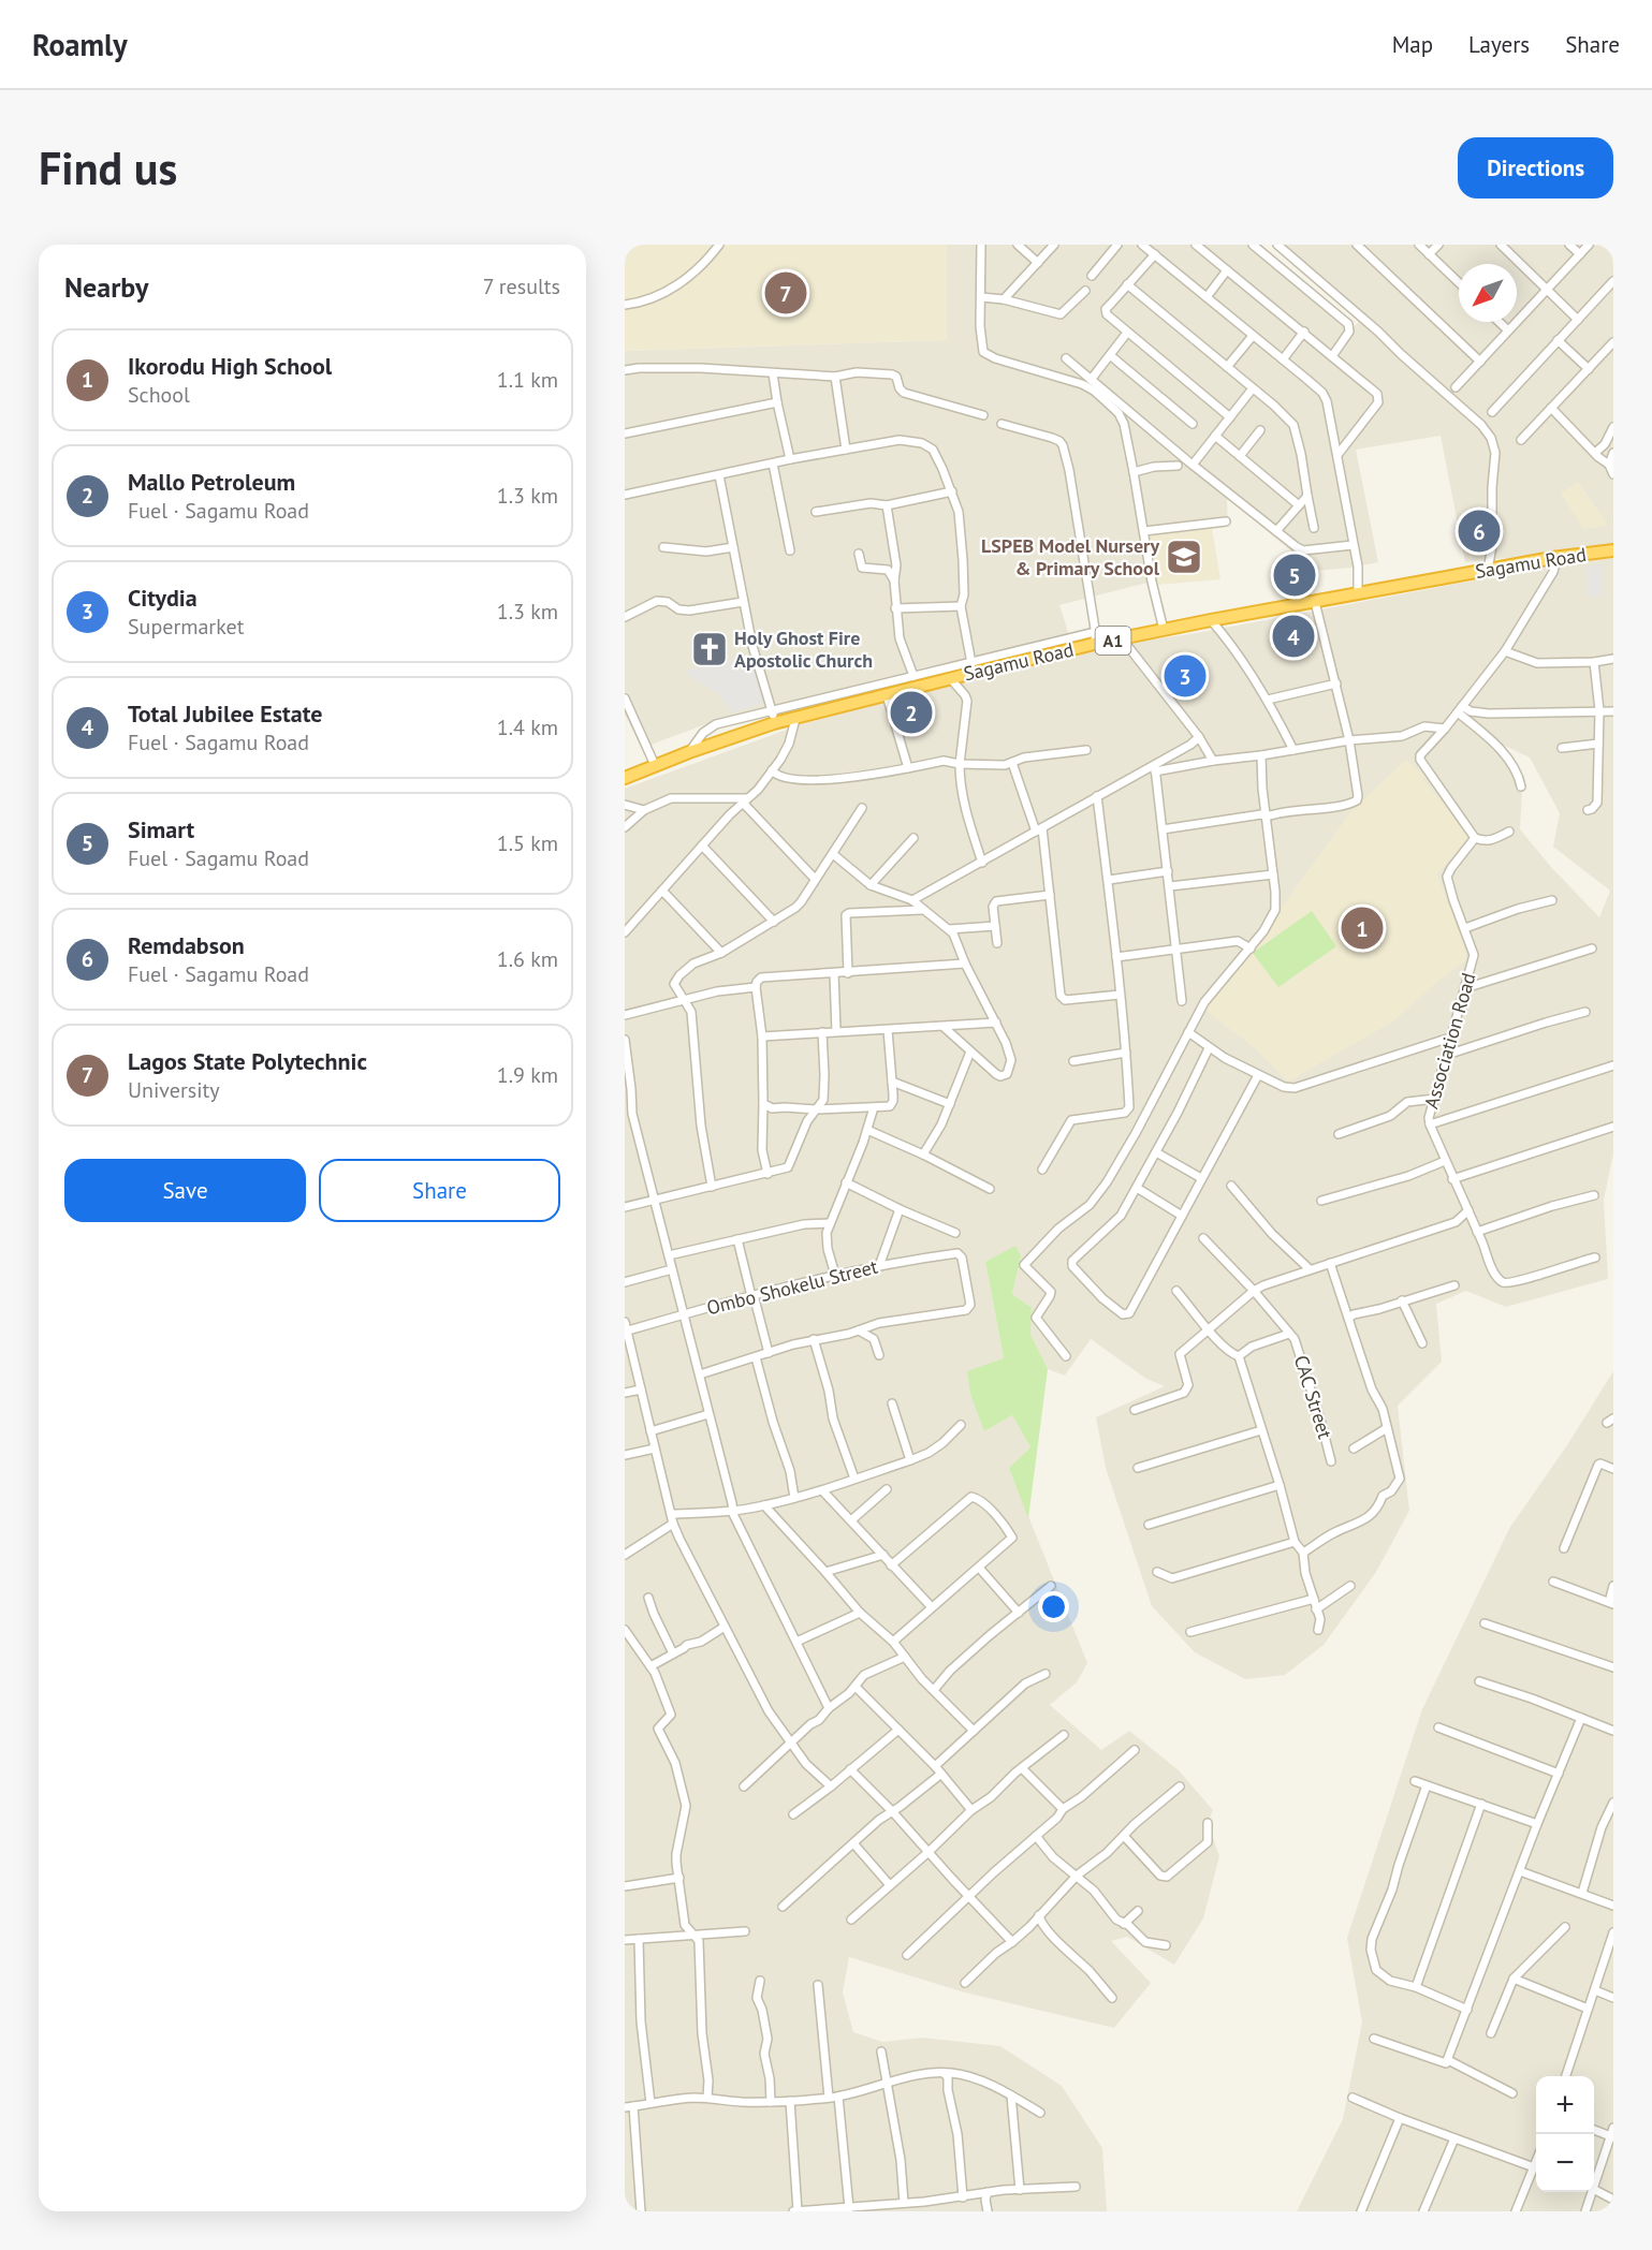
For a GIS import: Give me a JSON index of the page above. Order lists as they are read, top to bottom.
{
  "streets": {
    "highway": ["Sagamu Road", "A1"],
    "street": ["Association Road", "Ombo Shokelu Street", "CAC Street"]
  },
  "places": {
    "school or university": ["LSPEB Model Nursery & Primary School"],
    "church": ["Holy Ghost Fire Apostolic Church"]
  },
  "north": "bottom left",
  "page": {
    "header": "Roamly",
    "nav": ["Map", "Layers", "Share"],
    "buttons": [
      "Directions",
      ["Save", "Share"]
    ],
    "title": "Find us",
    "heading": ["Nearby", "7 results"],
    "pins": [
      "7",
      "6",
      "5",
      "4",
      "3",
      "2",
      "1"
    ],
    "list": [
      {
        "mark": "1",
        "name": "Ikorodu High School",
        "note": "School",
        "value": "1.1 km"
      },
      {
        "mark": "2",
        "name": "Mallo Petroleum",
        "note": "Fuel · Sagamu Road",
        "value": "1.3 km"
      },
      {
        "mark": "3",
        "name": "Citydia",
        "note": "Supermarket",
        "value": "1.3 km"
      },
      {
        "mark": "4",
        "name": "Total Jubilee Estate",
        "note": "Fuel · Sagamu Road",
        "value": "1.4 km"
      },
      {
        "mark": "5",
        "name": "Simart",
        "note": "Fuel · Sagamu Road",
        "value": "1.5 km"
      },
      {
        "mark": "6",
        "name": "Remdabson",
        "note": "Fuel · Sagamu Road",
        "value": "1.6 km"
      },
      {
        "mark": "7",
        "name": "Lagos State Polytechnic",
        "note": "University",
        "value": "1.9 km"
      }
    ],
    "map_buttons": ["+", "−"]
  }
}
